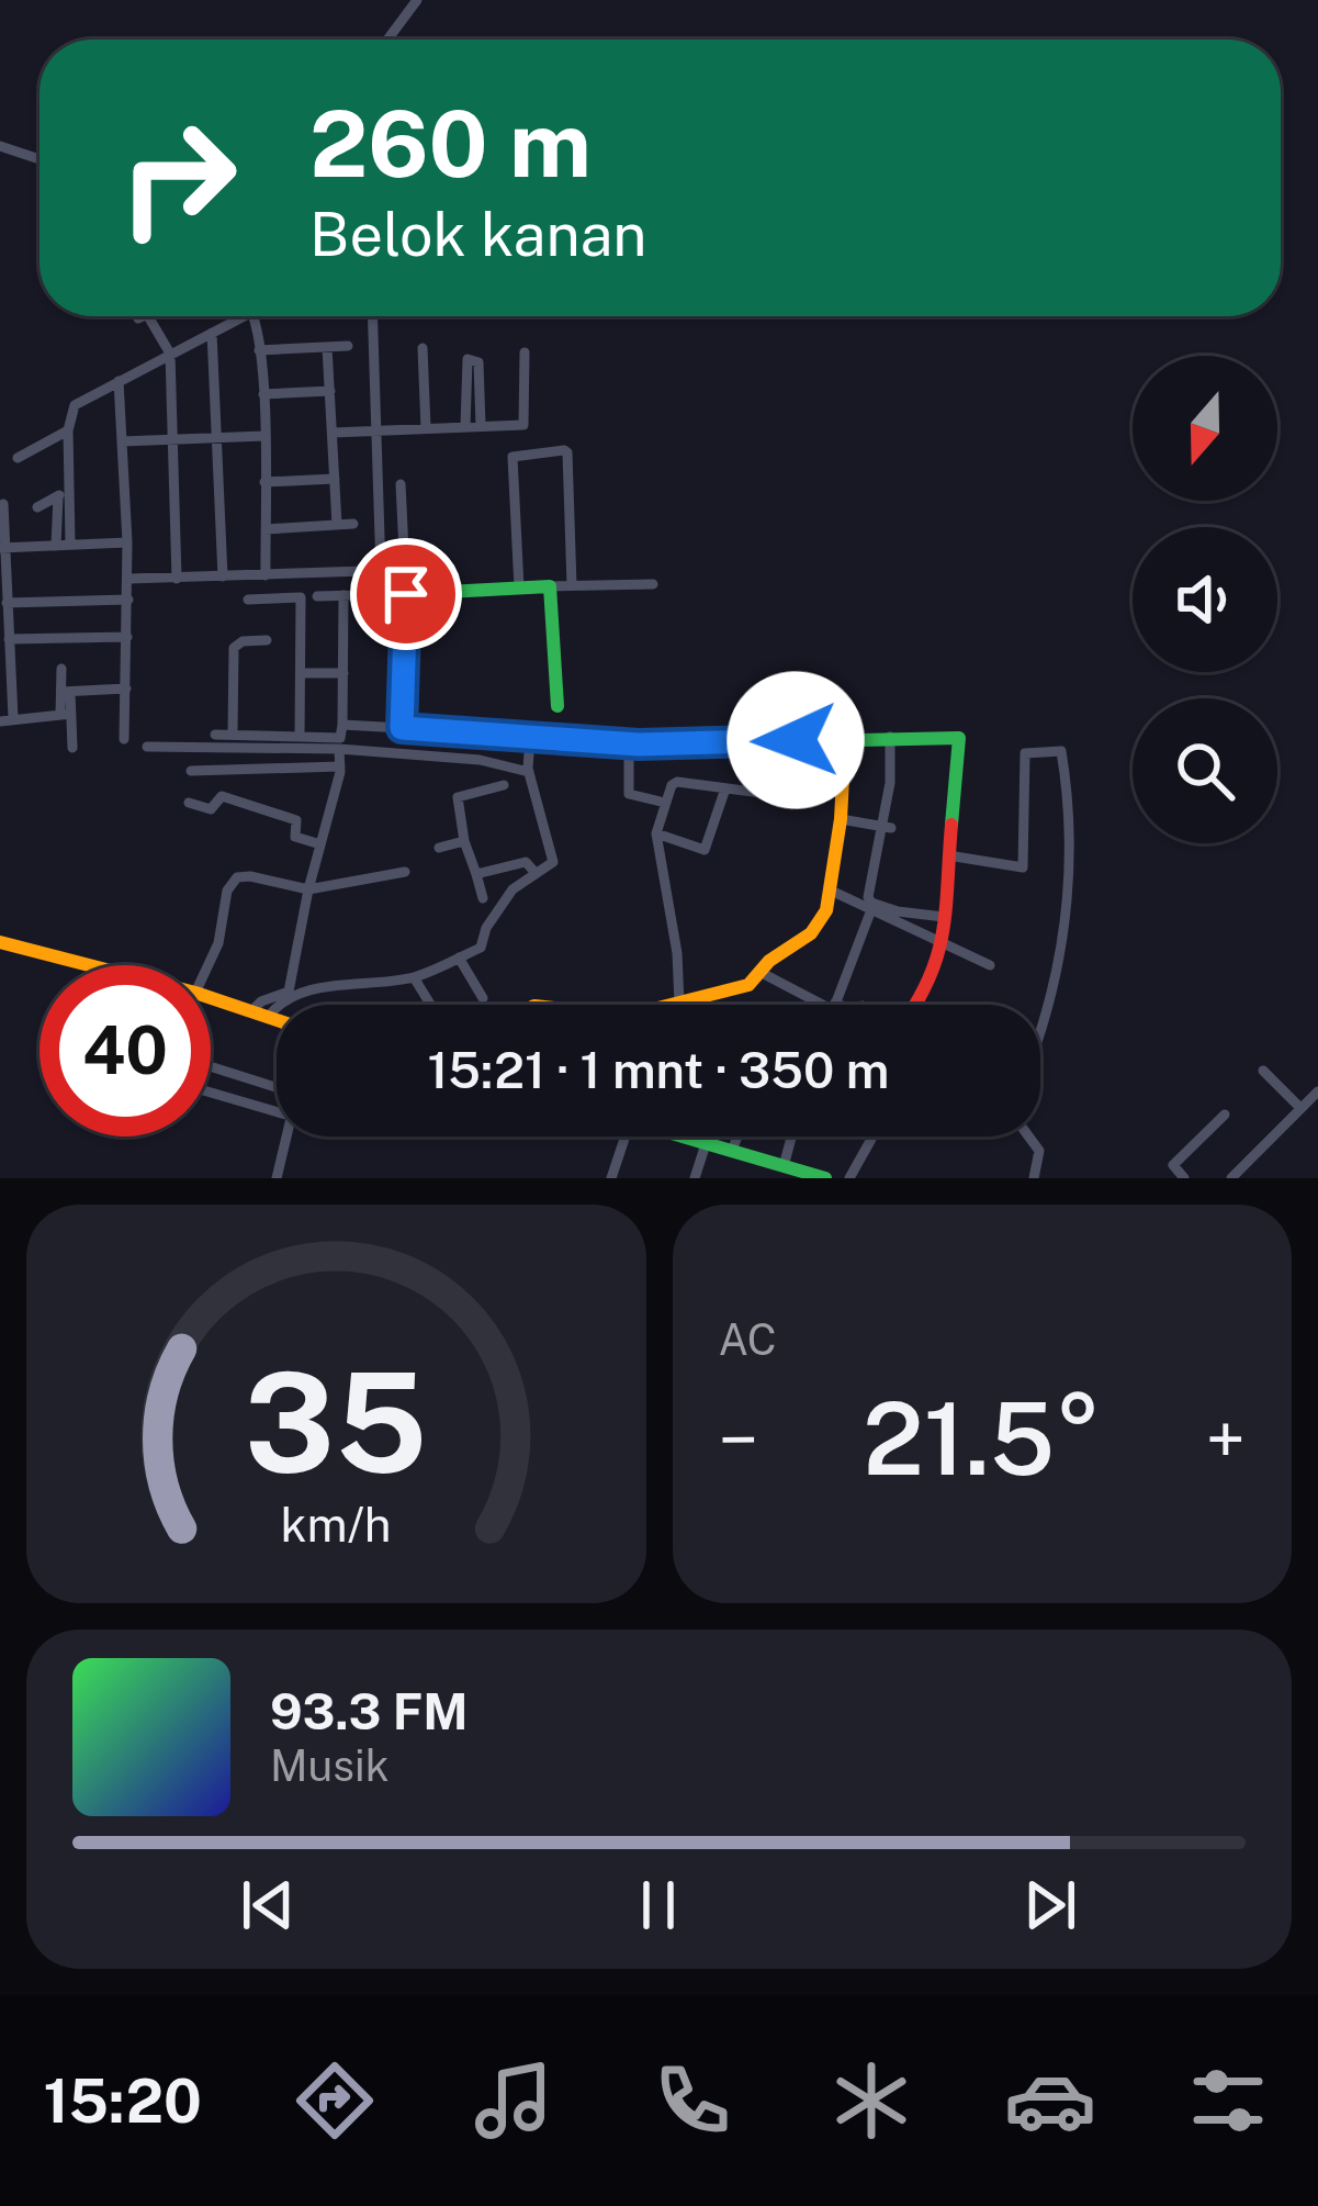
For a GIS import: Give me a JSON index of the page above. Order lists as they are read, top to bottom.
{
  "north": "bottom",
  "page": {
    "turn": ["260 m", "Belok kanan"],
    "limit": "40",
    "trip": "15:21 · 1 mnt · 350 m",
    "tile": "AC",
    "heat": ["−", "21.5°", "+"],
    "song": ["93.3 FM", "Musik"],
    "tabs": "15:20",
    "gauge": ["35", "km/h"]
  }
}
